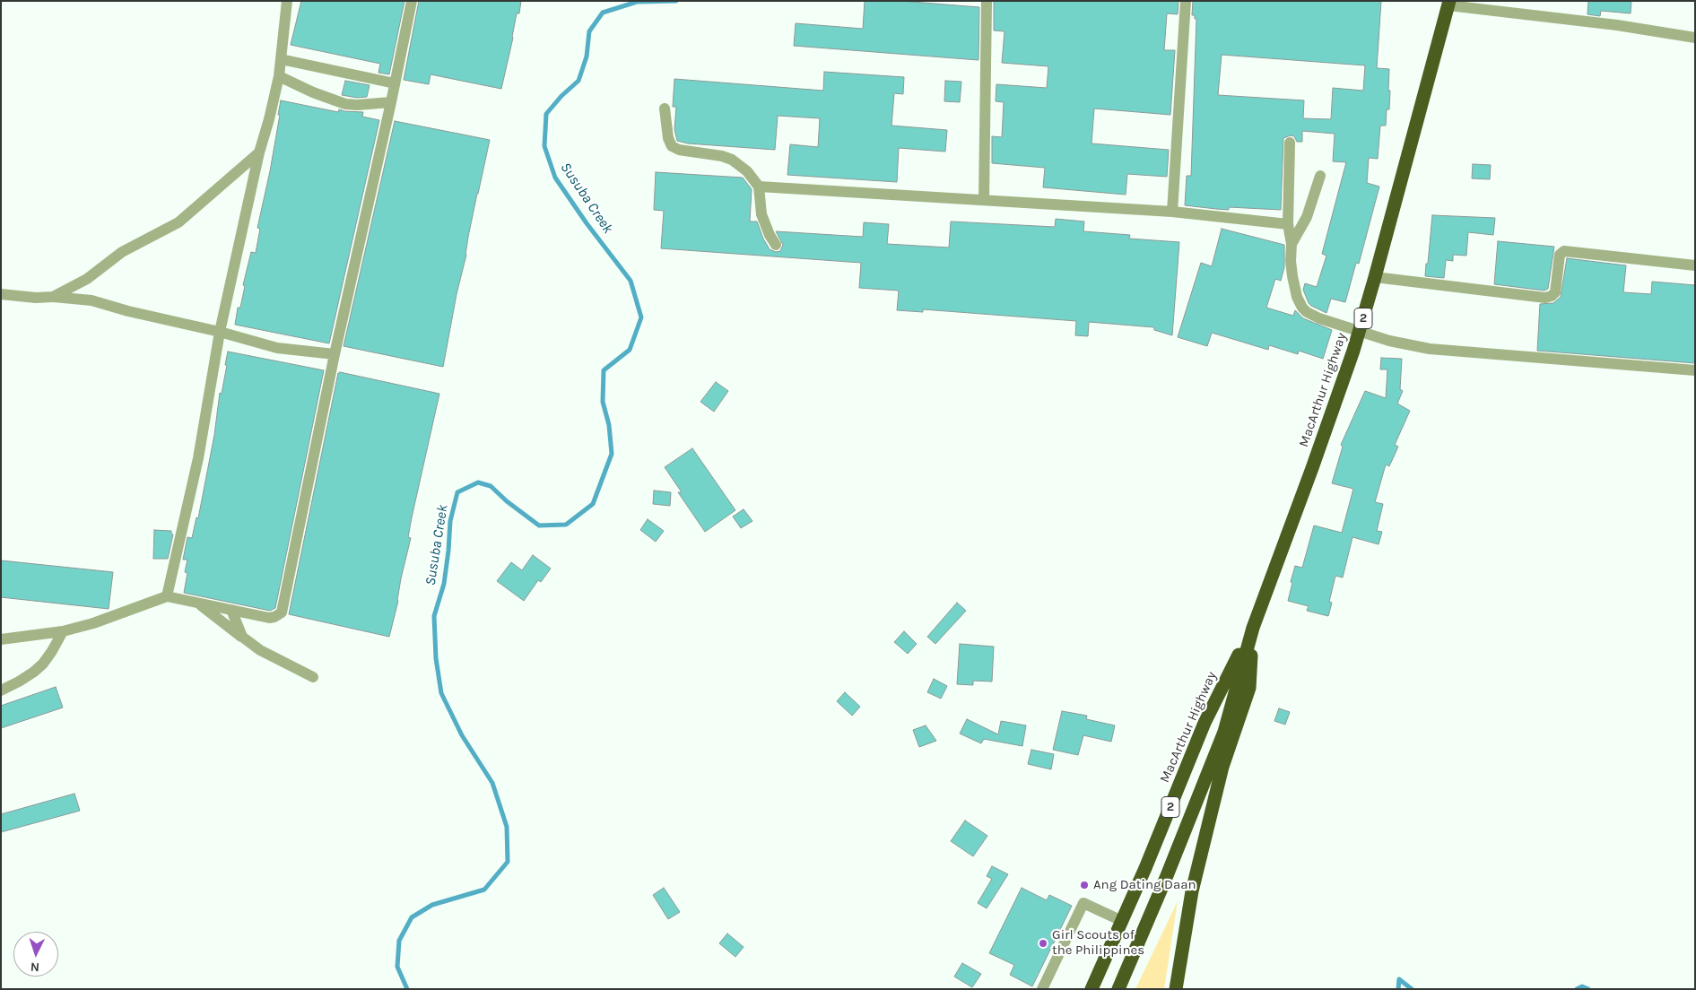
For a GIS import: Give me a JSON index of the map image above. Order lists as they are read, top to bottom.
{
  "streets": {
    "highway": ["2", "MacArthur Highway"]
  },
  "water": ["Susuba Creek"],
  "places": ["Ang Dating Daan", "Girl Scouts of the Philippines"],
  "north": "bottom"
}
